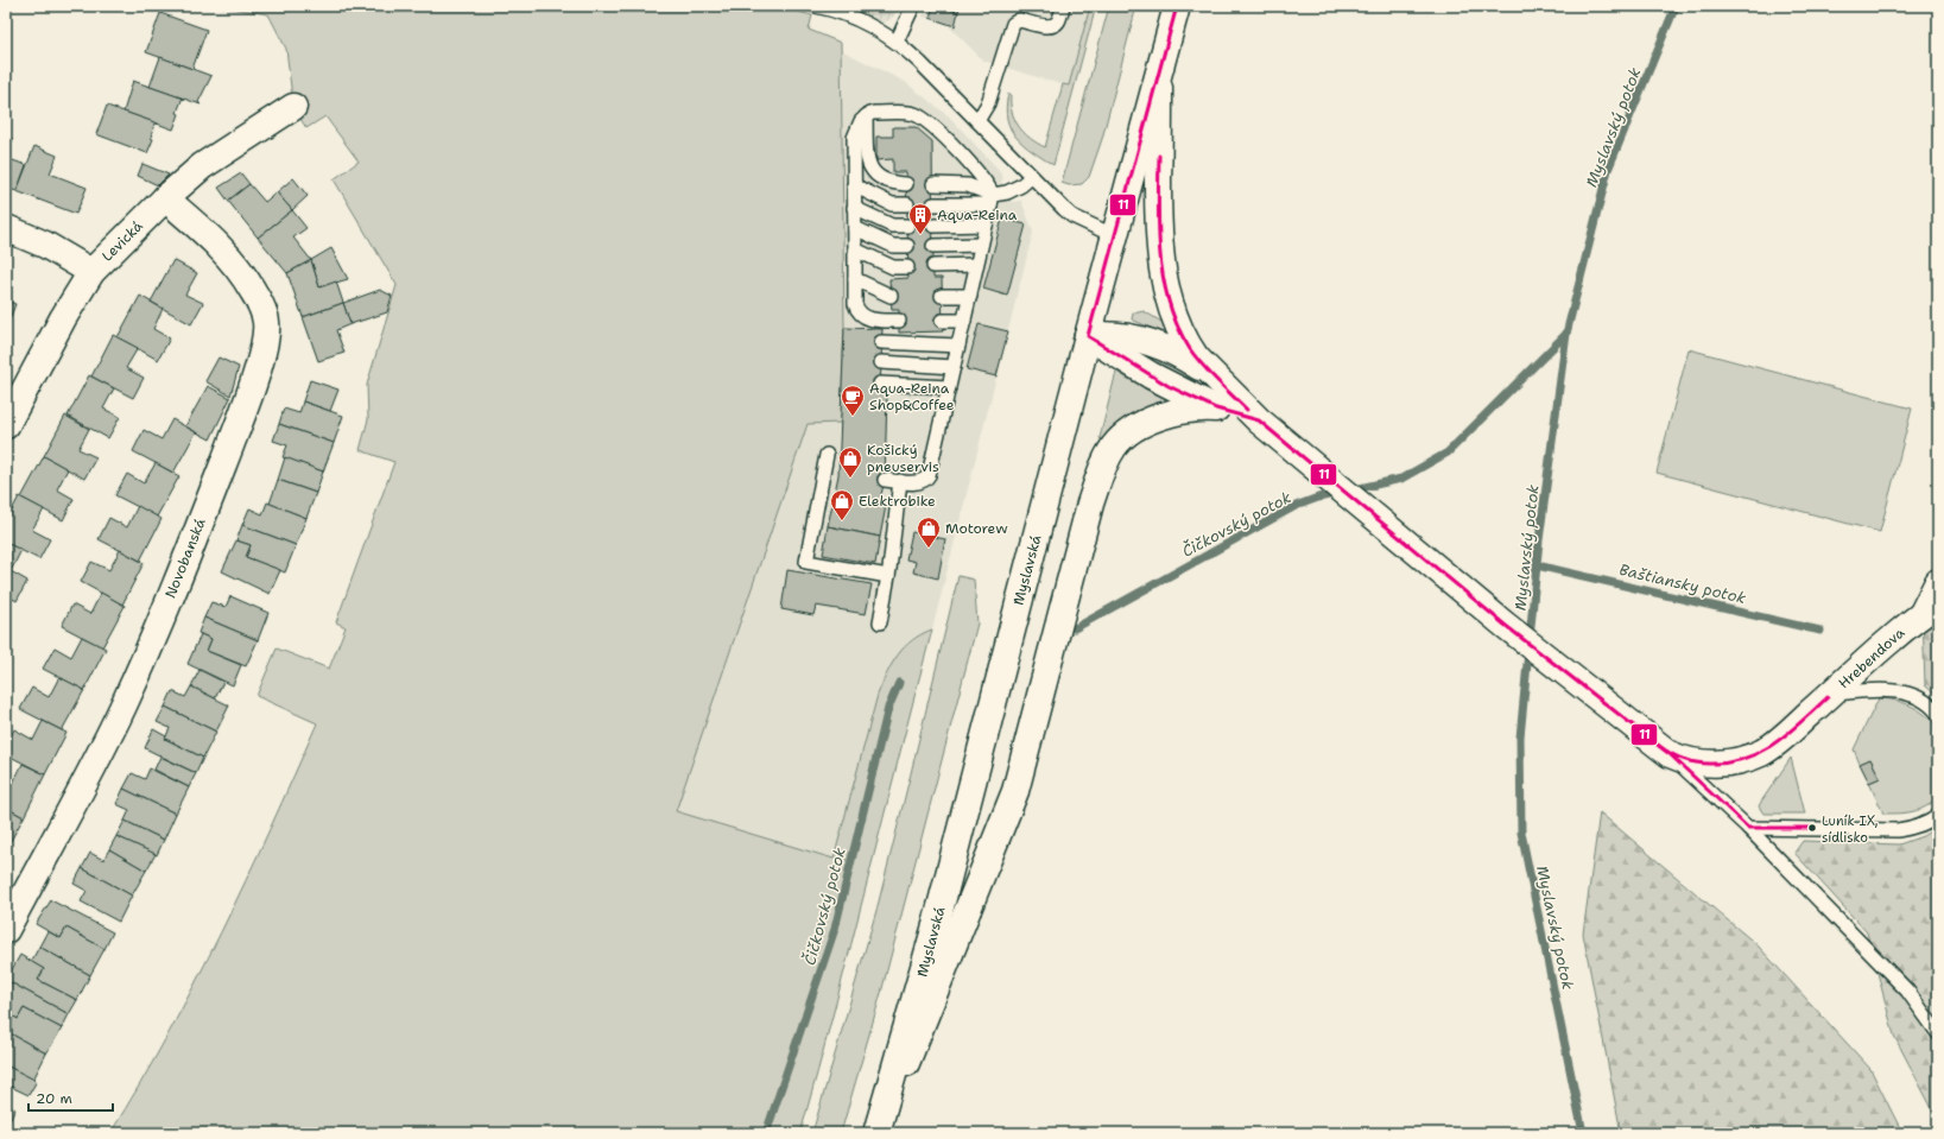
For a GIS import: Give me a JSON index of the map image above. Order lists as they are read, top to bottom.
{
  "streets": {
    "street": [
      "Levická",
      "Novobanská",
      "Myslavská",
      "Hrebendova"
    ]
  },
  "crossings": [
    ["Levická", "Novobanská"]
  ],
  "water": ["Myslavský potok", "Čičkovský potok", "Baštiansky potok"],
  "places": {
    "building": ["Aqua-Reina"],
    "cafe": ["Aqua-Reina Shop&Coffee"],
    "shop": ["Košický pneuservis", "Elektrobike", "Motorew"],
    "other": ["Luník IX, sídlisko"]
  },
  "lines": ["transit line 11"],
  "scale_bar": "20 m"
}
